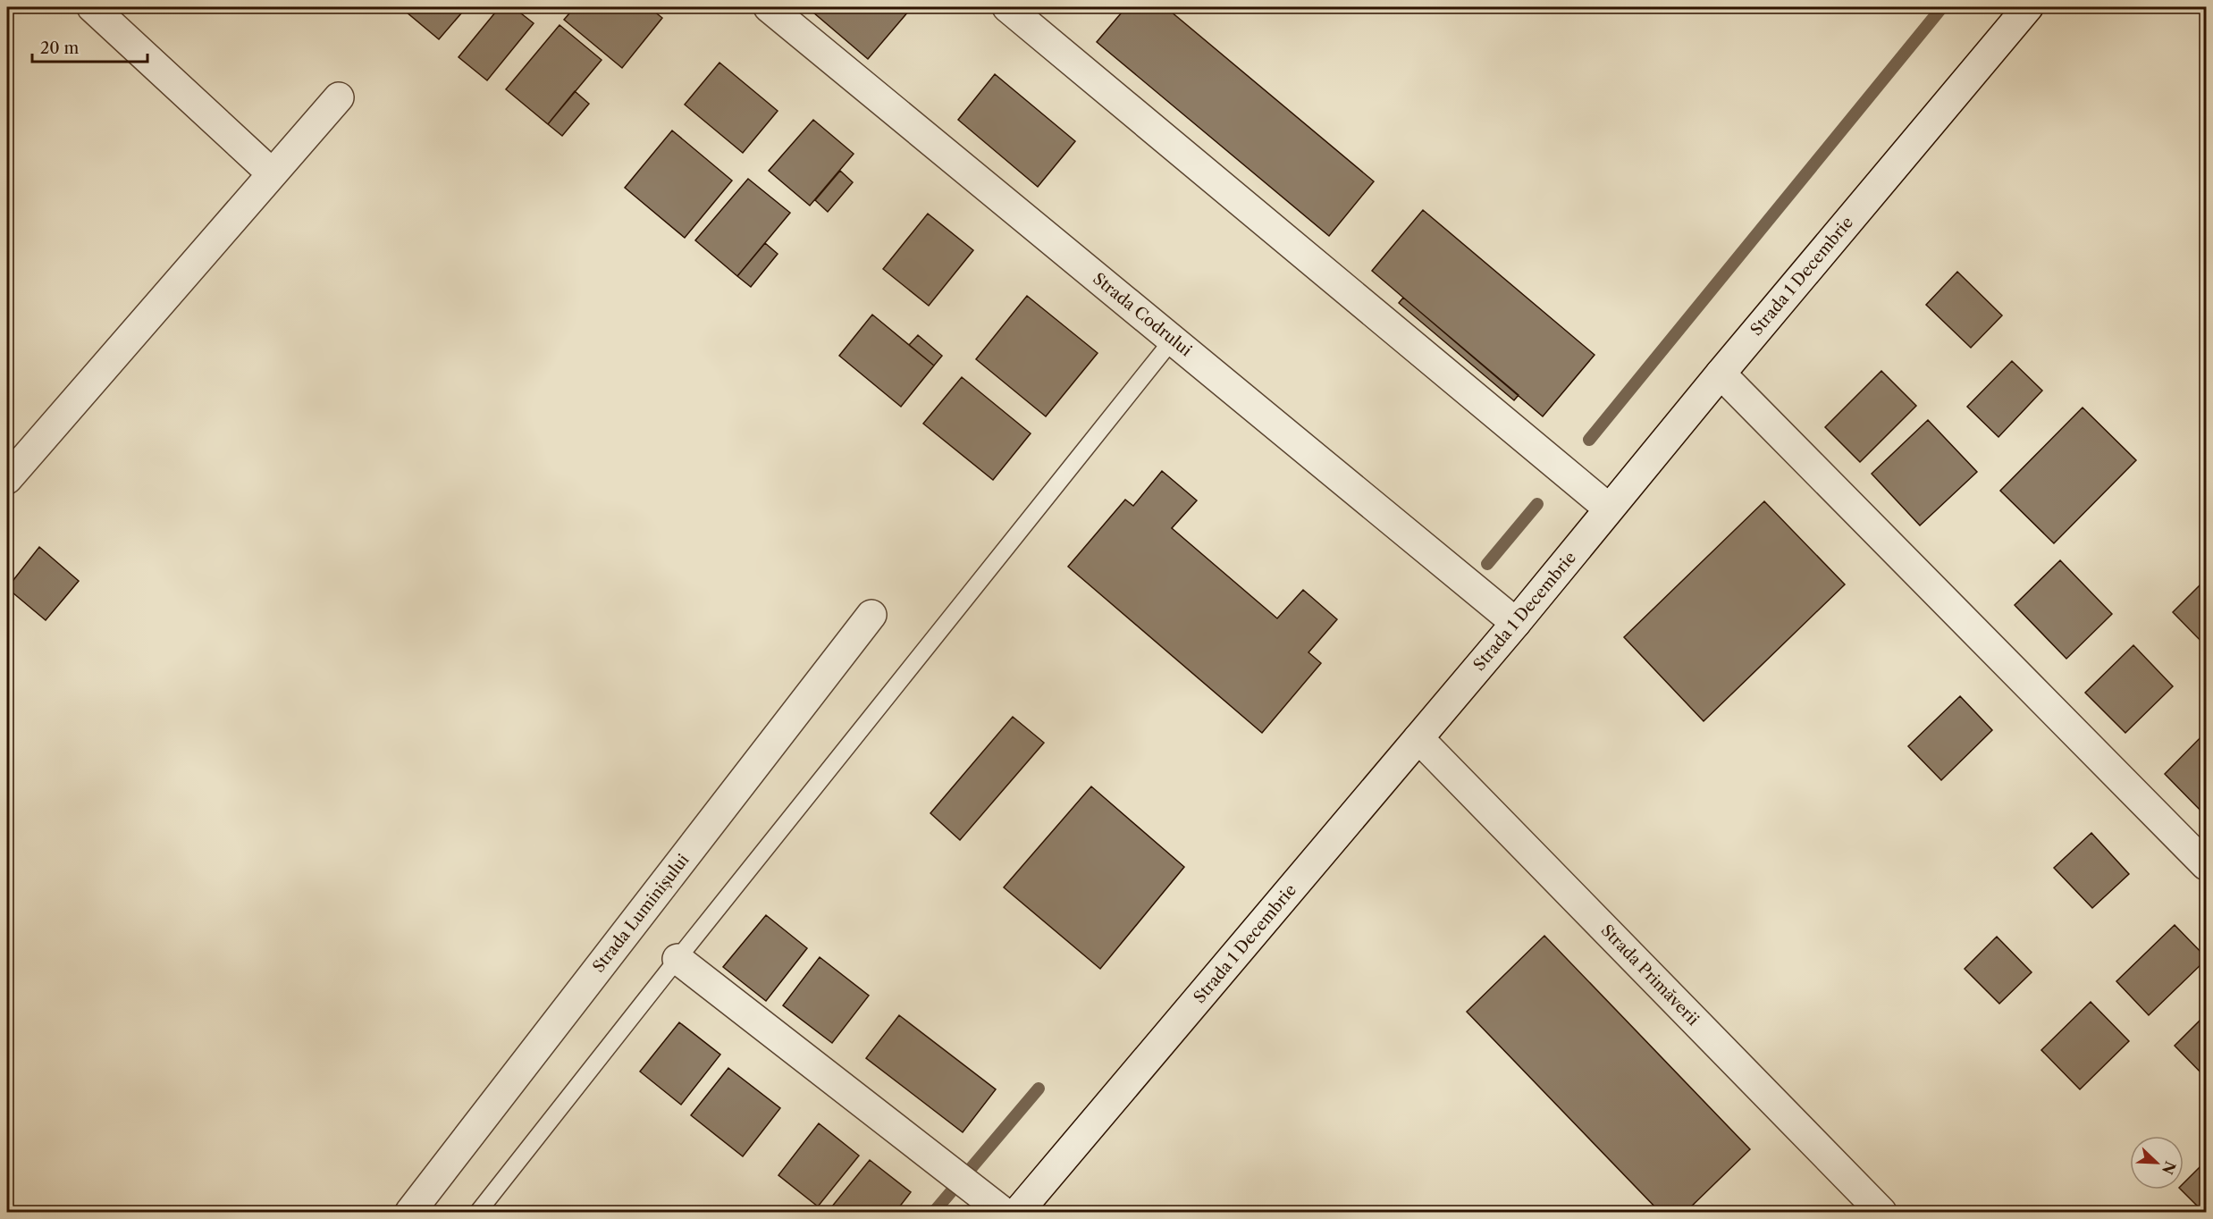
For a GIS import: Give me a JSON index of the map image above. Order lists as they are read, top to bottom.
{
  "streets": {
    "street": [
      "Strada 1 Decembrie",
      "Strada Codrului",
      "Strada Luminișului",
      "Strada Primăverii"
    ]
  },
  "crossings": [
    ["Strada 1 Decembrie", "Strada Codrului"],
    ["Strada 1 Decembrie", "Strada Primăverii"]
  ],
  "scale_bar": "20 m",
  "north": "bottom right"
}
